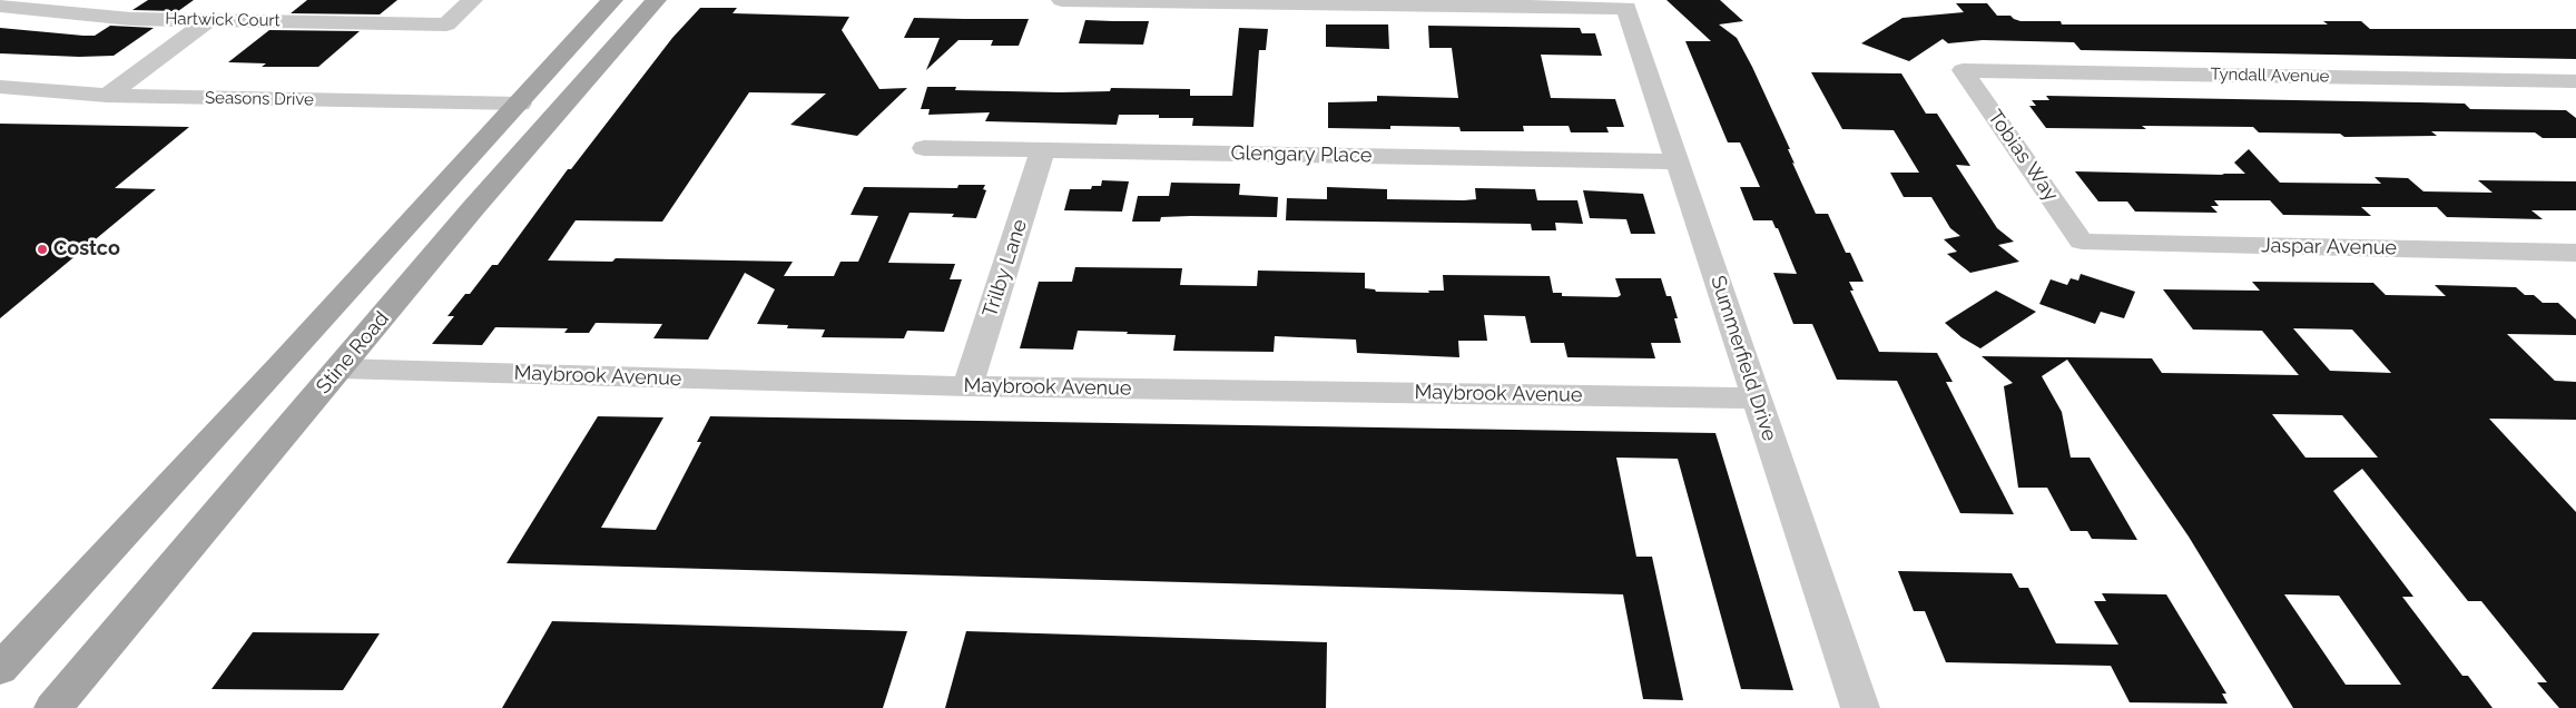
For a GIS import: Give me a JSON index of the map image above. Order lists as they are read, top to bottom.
{
  "streets": {
    "main road": ["Stine Road"],
    "street": [
      "Hartwick Court",
      "Tyndall Avenue",
      "Seasons Drive",
      "Glengary Place",
      "Tobias Way",
      "Jaspar Avenue",
      "Trilby Lane",
      "Summerfield Drive",
      "Maybrook Avenue"
    ]
  },
  "crossings": [
    ["Tyndall Avenue", "Tobias Way"],
    ["Glengary Place", "Trilby Lane"],
    ["Glengary Place", "Summerfield Drive"],
    ["Tobias Way", "Jaspar Avenue"],
    ["Trilby Lane", "Maybrook Avenue"],
    ["Stine Road", "Maybrook Avenue"],
    ["Summerfield Drive", "Maybrook Avenue"]
  ],
  "places": ["Costco"]
}
